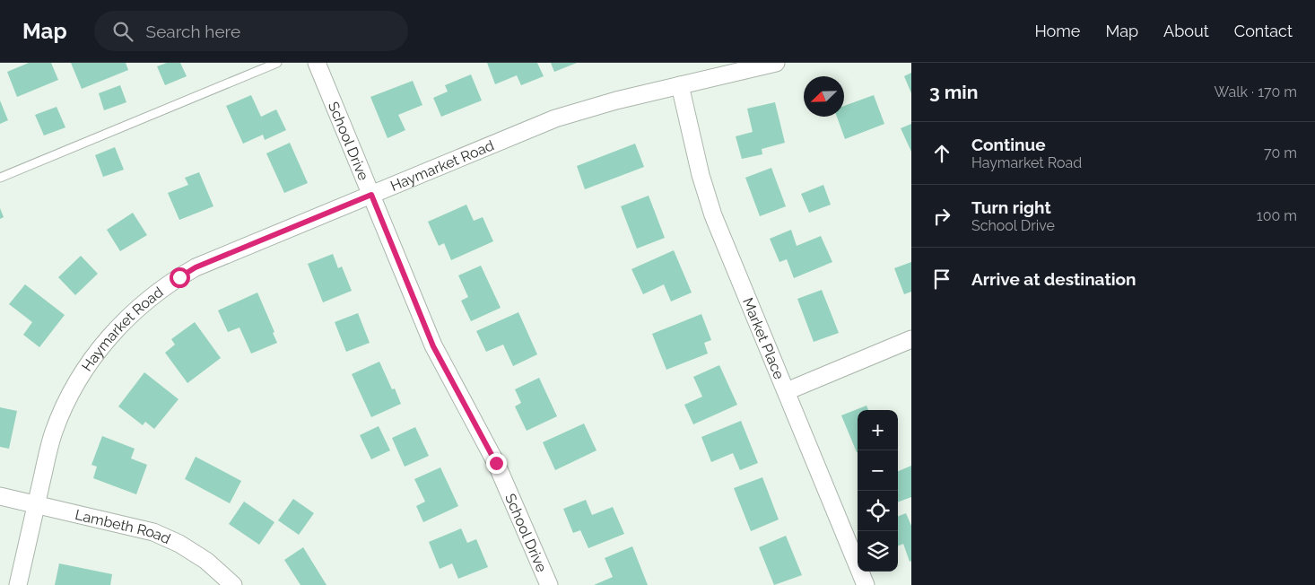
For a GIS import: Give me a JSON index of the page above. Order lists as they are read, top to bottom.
{
  "streets": {
    "street": [
      "School Drive",
      "Haymarket Road",
      "Market Place",
      "Lambeth Road"
    ]
  },
  "crossings": [
    ["School Drive", "Haymarket Road"],
    ["Haymarket Road", "Market Place"],
    ["Haymarket Road", "Lambeth Road"]
  ],
  "north": "bottom left",
  "page": {
    "header": "Map",
    "search": "Search here",
    "nav": [
      "Home",
      "Map",
      "About",
      "Contact"
    ],
    "heading": ["3 min", "Walk · 170 m"],
    "list": [
      ["Continue", "Haymarket Road", "70 m"],
      ["Turn right", "School Drive", "100 m"],
      "Arrive at destination"
    ],
    "map_buttons": ["+", "−"]
  }
}
